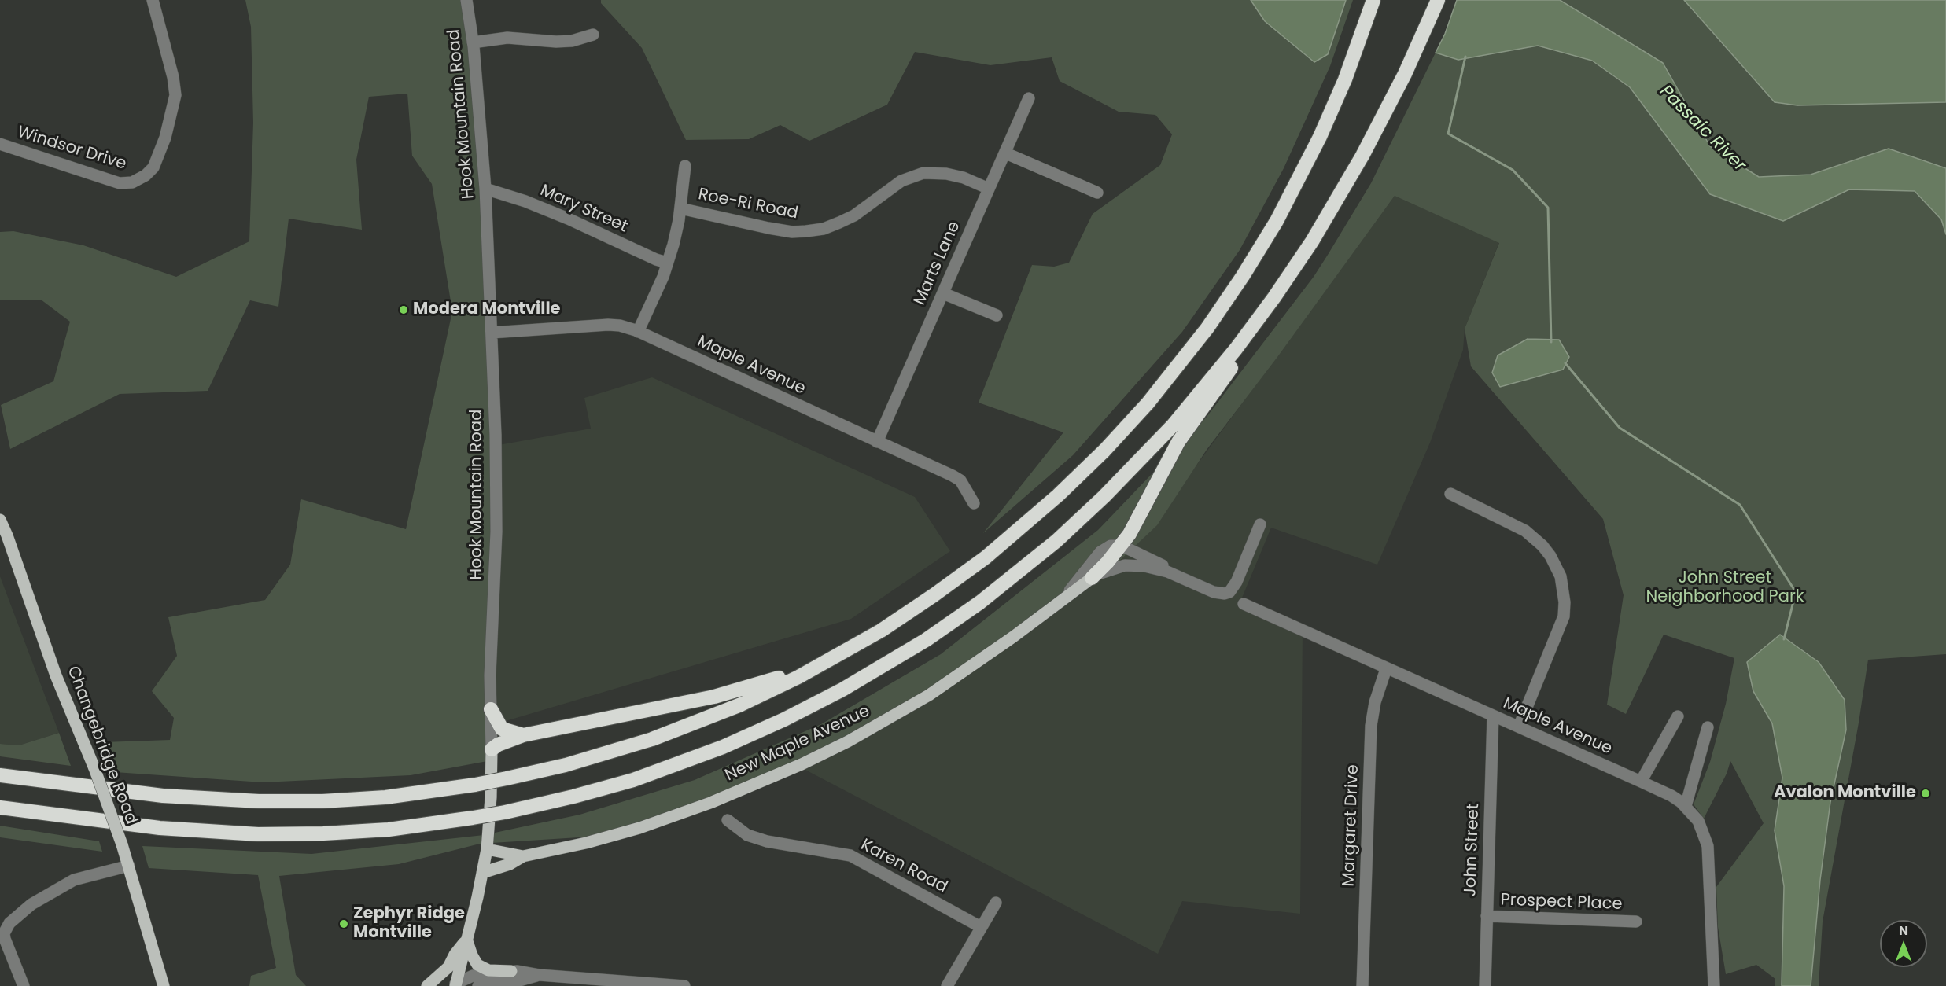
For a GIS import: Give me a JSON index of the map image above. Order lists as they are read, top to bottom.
{
  "streets": {
    "main road": ["Hook Mountain Road", "New Maple Avenue", "Changebridge Road"],
    "street": [
      "Windsor Drive",
      "Roe-Ri Road",
      "Mary Street",
      "Marts Lane",
      "Maple Avenue",
      "Margaret Drive",
      "John Street",
      "Karen Road",
      "Prospect Place"
    ]
  },
  "crossings": [
    ["Hook Mountain Road", "Mary Street"],
    ["Hook Mountain Road", "Maple Avenue"],
    ["Hook Mountain Road", "New Maple Avenue"],
    ["Roe-Ri Road", "Marts Lane"],
    ["Marts Lane", "Maple Avenue"],
    ["Maple Avenue", "Margaret Drive"],
    ["Maple Avenue", "John Street"],
    ["John Street", "Prospect Place"]
  ],
  "water": ["Passaic River"],
  "parks": ["John Street Neighborhood Park"],
  "places": ["Modera Montville", "Avalon Montville", "Zephyr Ridge Montville"],
  "north": "top"
}
